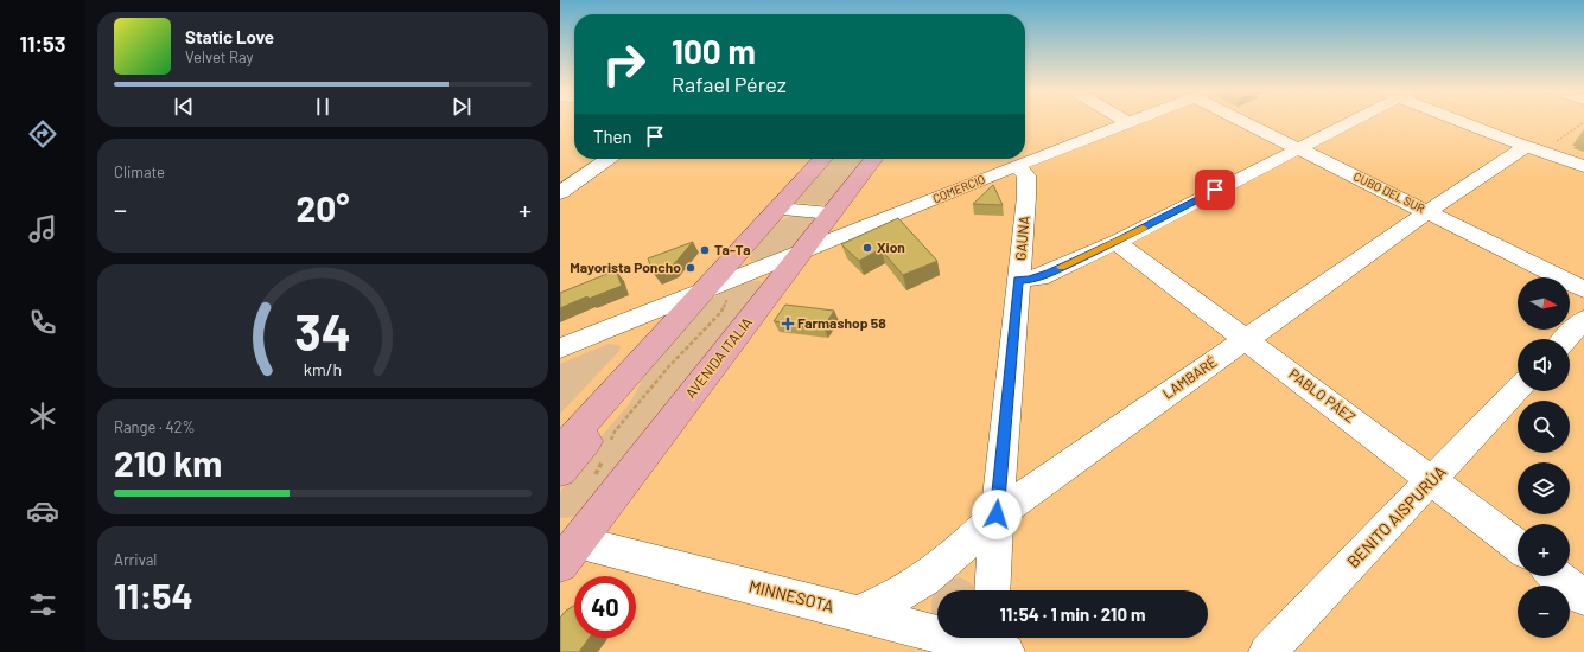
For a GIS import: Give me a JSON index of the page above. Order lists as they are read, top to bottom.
{
  "streets": {
    "main road": ["AVENIDA ITALIA"],
    "street": [
      "COMERCIO",
      "CUBO DEL SUR",
      "GAUNA",
      "LAMBARÉ",
      "PABLO PÁEZ",
      "BENITO AISPURÚA",
      "MINNESOTA"
    ]
  },
  "crossings": [
    ["COMERCIO", "GAUNA"],
    ["COMERCIO", "AVENIDA ITALIA"],
    ["CUBO DEL SUR", "LAMBARÉ"],
    ["GAUNA", "LAMBARÉ"],
    ["AVENIDA ITALIA", "MINNESOTA"],
    ["LAMBARÉ", "PABLO PÁEZ"],
    ["LAMBARÉ", "MINNESOTA"],
    ["PABLO PÁEZ", "BENITO AISPURÚA"]
  ],
  "places": {
    "other": ["Xion", "Ta-Ta", "Mayorista Poncho"],
    "health": ["Farmashop 58"]
  },
  "north": "right",
  "page": {
    "tabs": "11:53",
    "turn": ["100 m", "Rafael Pérez"],
    "song": ["Static Love", "Velvet Ray"],
    "then": "Then",
    "tile": [
      "Climate",
      ["Range · 42%", "210 km"],
      ["Arrival", "11:54"]
    ],
    "heat": ["−", "20°", "+"],
    "map_buttons": ["+", "−"],
    "limit": "40",
    "trip": "11:54 · 1 min · 210 m",
    "gauge": ["34", "km/h"]
  }
}
